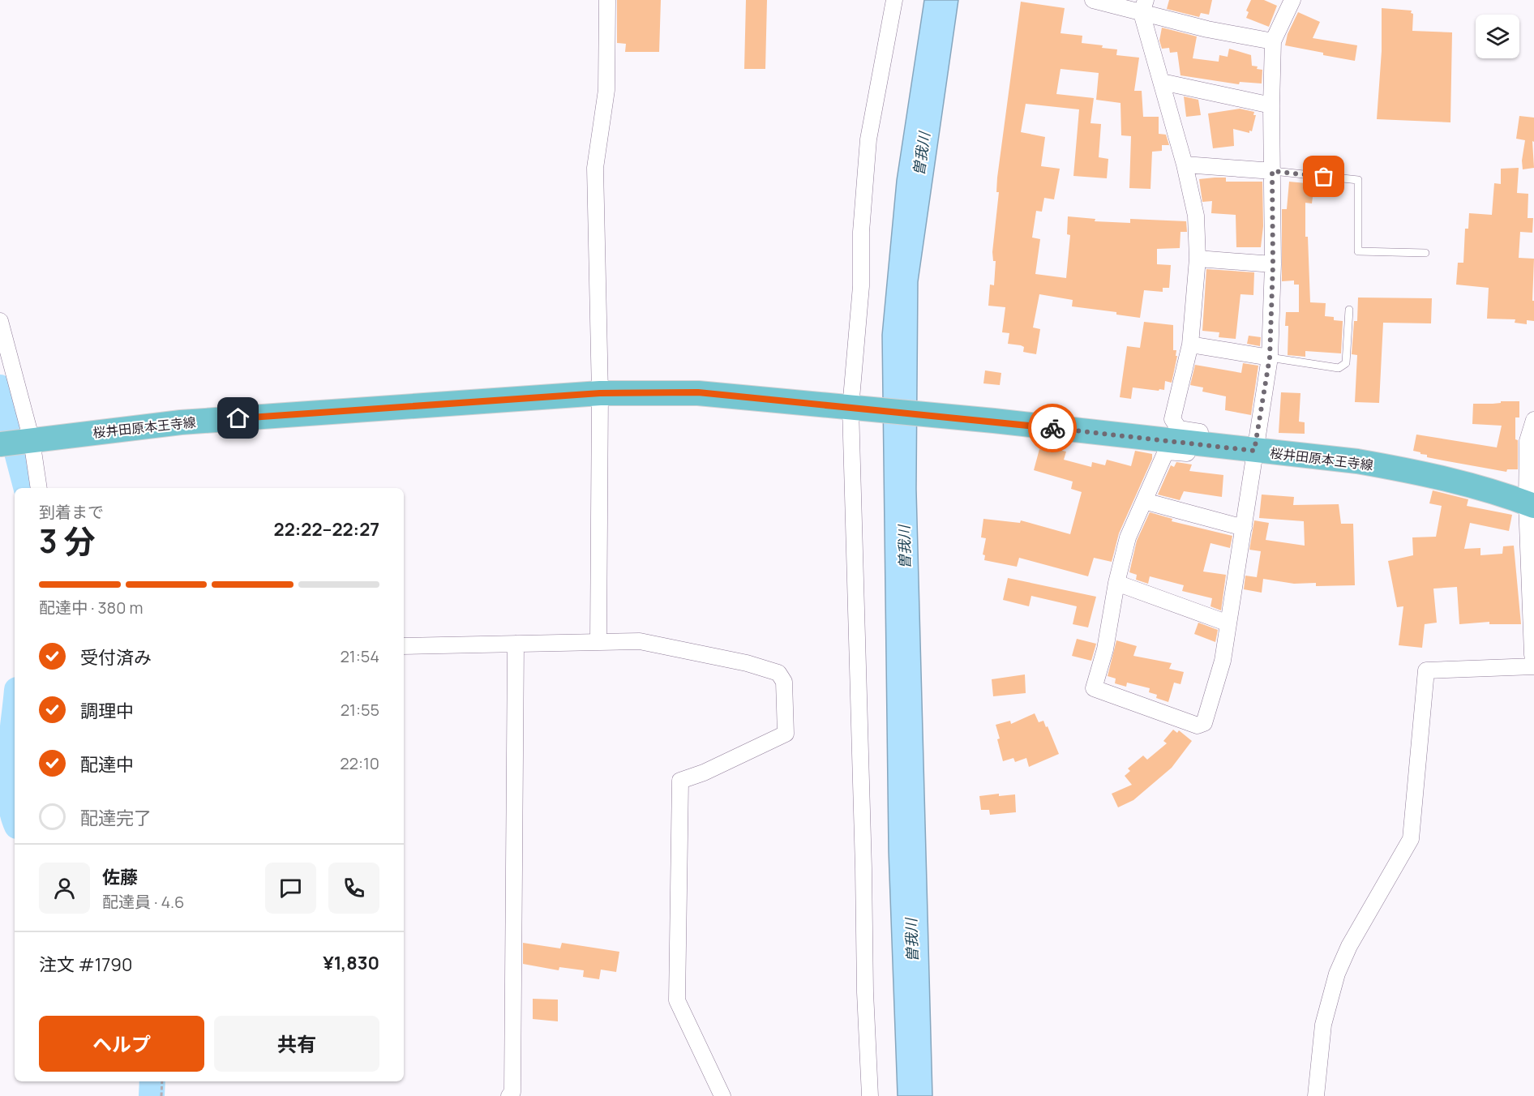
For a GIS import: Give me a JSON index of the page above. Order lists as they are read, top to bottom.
{
  "streets": {
    "main road": ["桜井田原本王寺線"]
  },
  "water": ["曽我川"],
  "page": {
    "heading": ["3 分", "到着まで", "22:22–22:27"],
    "panel": [
      "佐藤",
      "配達員 · 4.6",
      "注文 #1790",
      "¥1,830"
    ],
    "bar": "配達中 · 380 m",
    "list": [
      ["受付済み", "21:54"],
      ["調理中", "21:55"],
      ["配達中", "22:10"],
      "配達完了"
    ],
    "buttons": ["ヘルプ", "共有"]
  }
}
